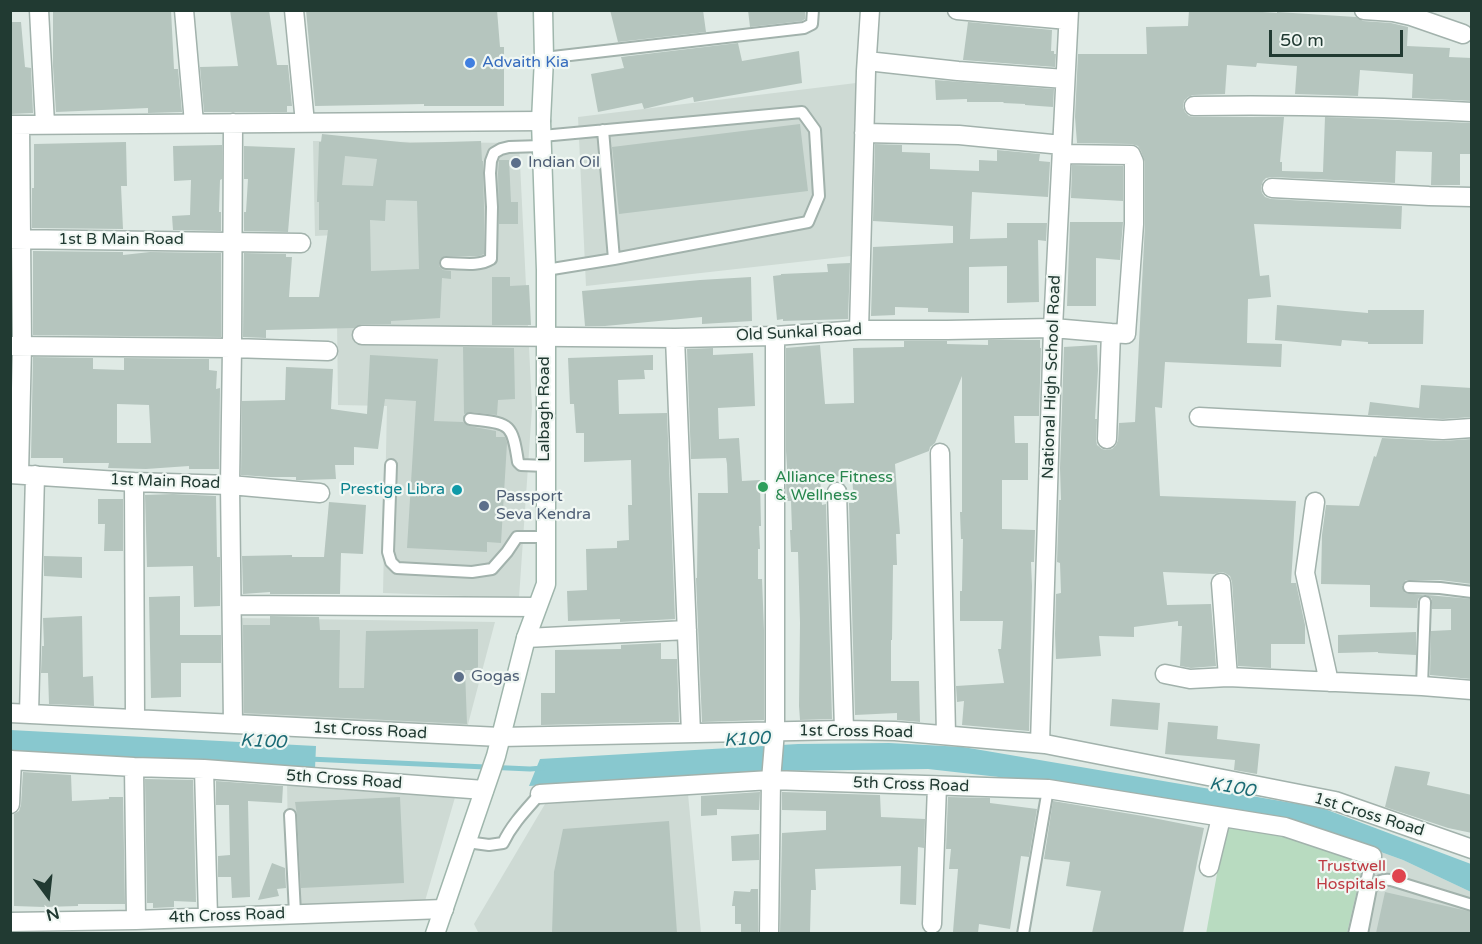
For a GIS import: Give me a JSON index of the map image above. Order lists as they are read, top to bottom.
{
  "streets": {
    "street": [
      "1st B Main Road",
      "Old Sunkal Road",
      "National High School Road",
      "Lalbagh Road",
      "1st Main Road",
      "1st Cross Road",
      "5th Cross Road",
      "4th Cross Road"
    ]
  },
  "crossings": [
    ["Old Sunkal Road", "National High School Road"],
    ["Old Sunkal Road", "Lalbagh Road"],
    ["National High School Road", "1st Cross Road"],
    ["Lalbagh Road", "1st Cross Road"],
    ["Lalbagh Road", "5th Cross Road"],
    ["Lalbagh Road", "4th Cross Road"]
  ],
  "water": ["K100"],
  "places": [
    "Advaith Kia",
    "Indian Oil",
    "Alliance Fitness & Wellness",
    "Prestige Libra",
    "Passport Seva Kendra",
    "Gogas",
    "Trustwell Hospitals"
  ],
  "scale_bar": "50 m",
  "north": "bottom"
}
